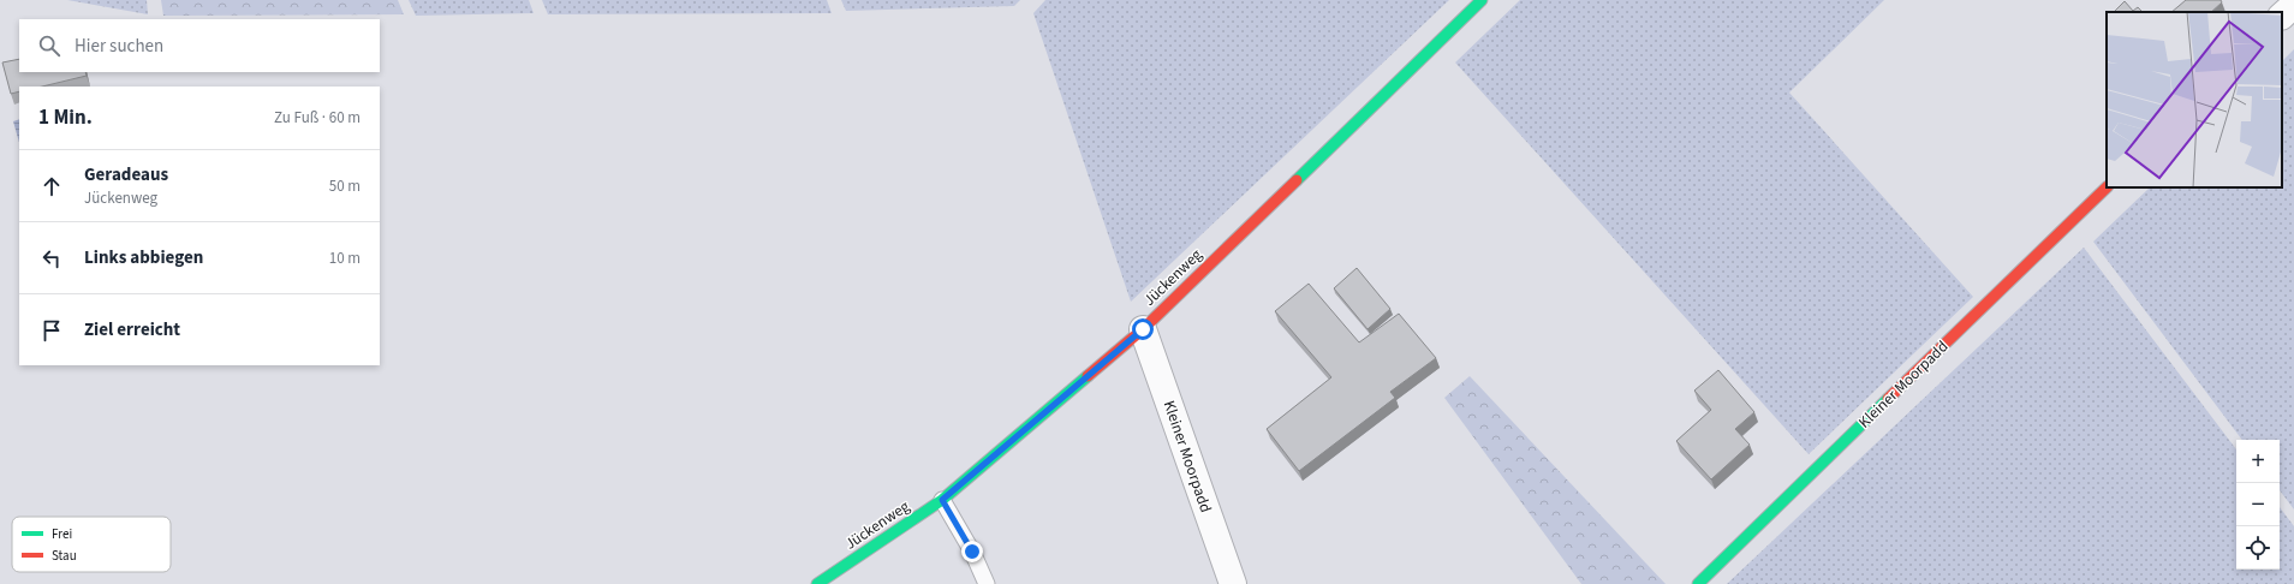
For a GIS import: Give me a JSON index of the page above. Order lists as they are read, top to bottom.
{
  "streets": {
    "street": ["Jückenweg", "Kleiner Moorpadd"]
  },
  "crossings": [
    ["Jückenweg", "Kleiner Moorpadd"]
  ],
  "legend": ["Frei", "Stau"],
  "page": {
    "search": "Hier suchen",
    "heading": ["1 Min.", "Zu Fuß · 60 m"],
    "list": [
      ["Geradeaus", "Jückenweg", "50 m"],
      ["Links abbiegen", "10 m"],
      "Ziel erreicht"
    ],
    "map_buttons": ["+", "−"]
  }
}
